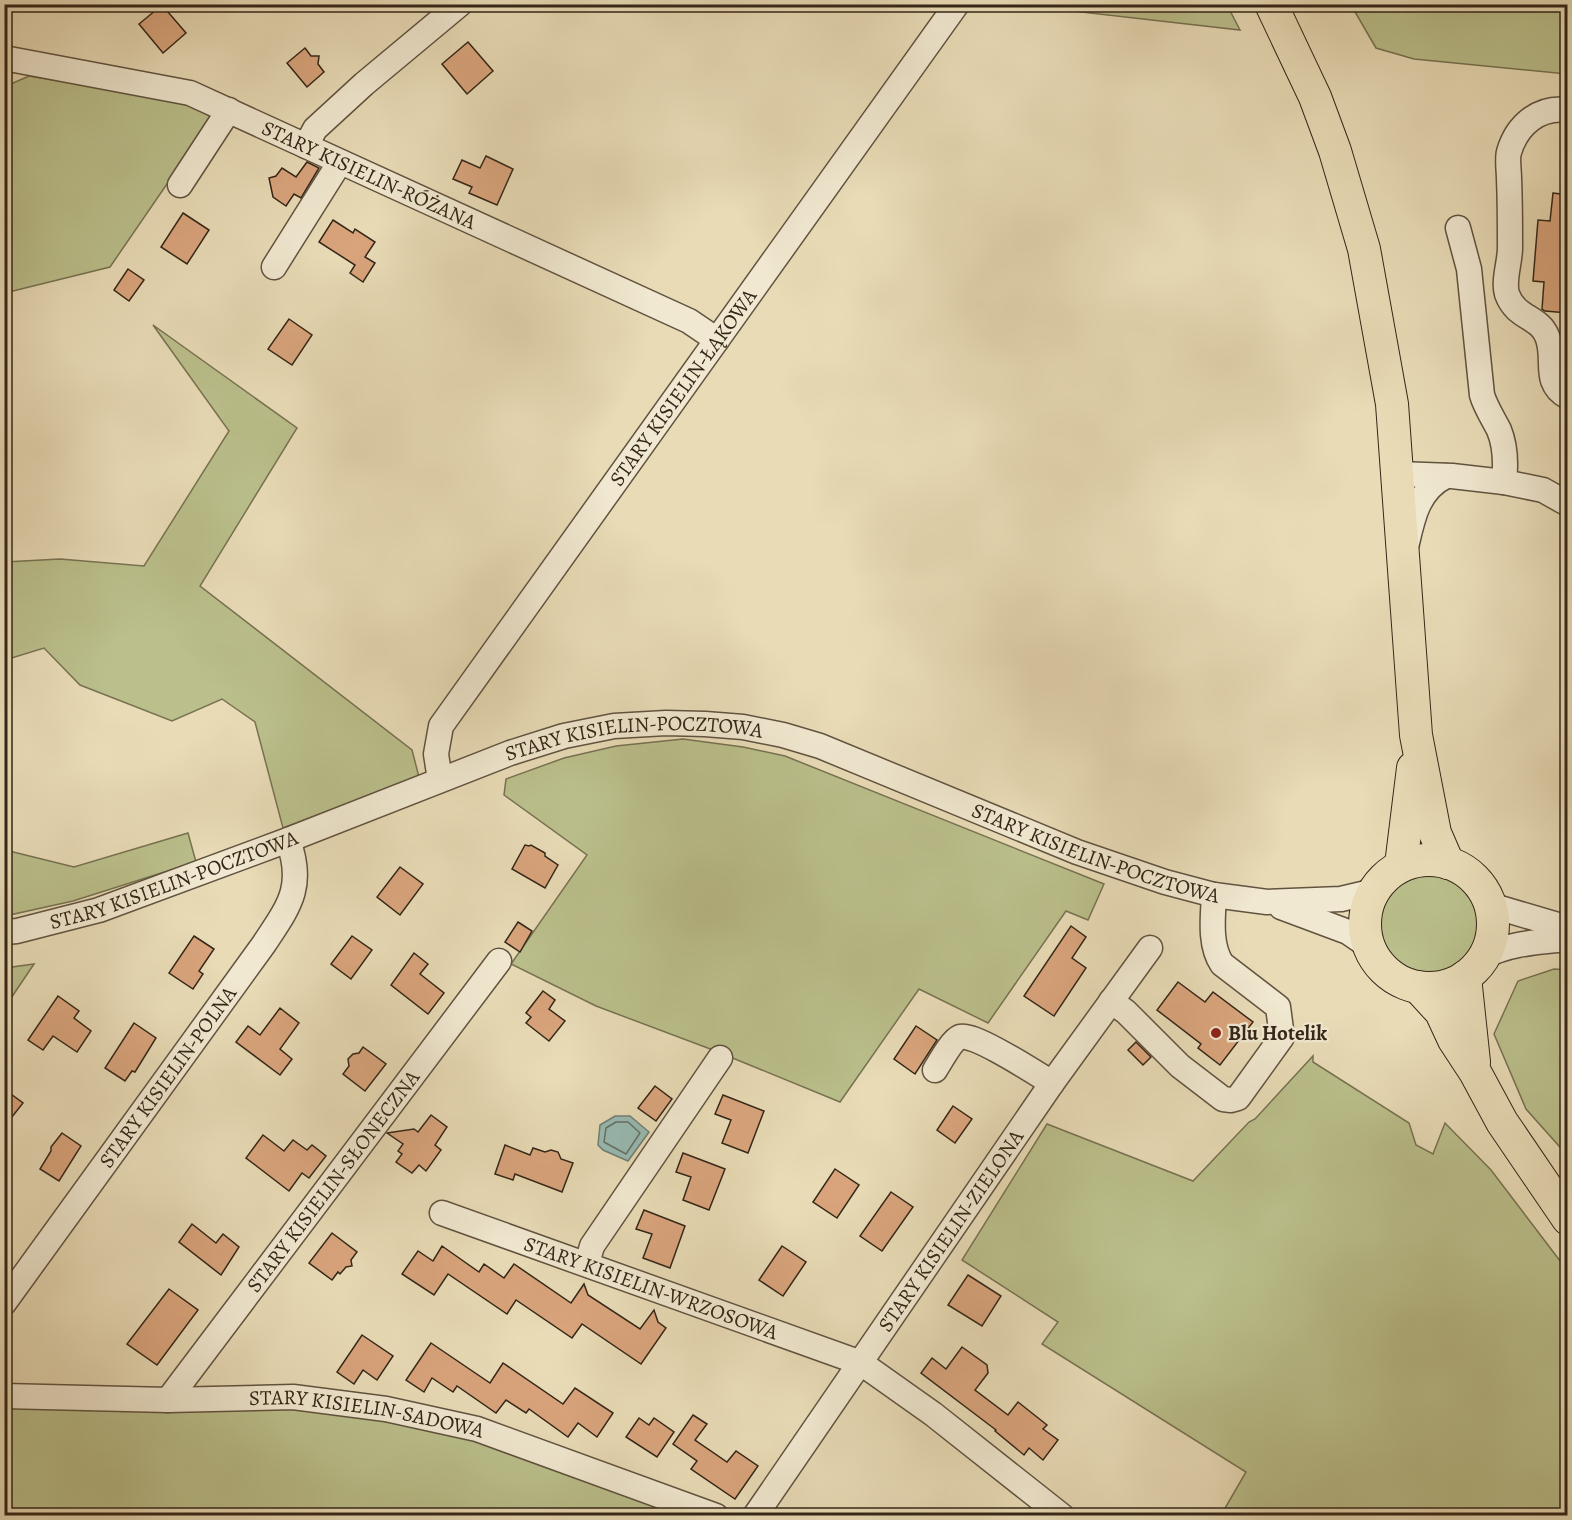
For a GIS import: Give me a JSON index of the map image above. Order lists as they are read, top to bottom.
{
  "streets": {
    "street": [
      "STARY KISIELIN-RÓŻANA",
      "STARY KISIELIN-ŁĄKOWA",
      "STARY KISIELIN-POCZTOWA",
      "STARY KISIELIN-POLNA",
      "STARY KISIELIN-SŁONECZNA",
      "STARY KISIELIN-ZIELONA",
      "STARY KISIELIN-WRZOSOWA",
      "STARY KISIELIN-SADOWA"
    ]
  },
  "crossings": [
    ["STARY KISIELIN-RÓŻANA", "STARY KISIELIN-ŁĄKOWA"],
    ["STARY KISIELIN-ŁĄKOWA", "STARY KISIELIN-POCZTOWA"],
    ["STARY KISIELIN-POCZTOWA", "STARY KISIELIN-POLNA"],
    ["STARY KISIELIN-SŁONECZNA", "STARY KISIELIN-SADOWA"],
    ["STARY KISIELIN-ZIELONA", "STARY KISIELIN-WRZOSOWA"]
  ],
  "places": ["Blu Hotelik"]
}
